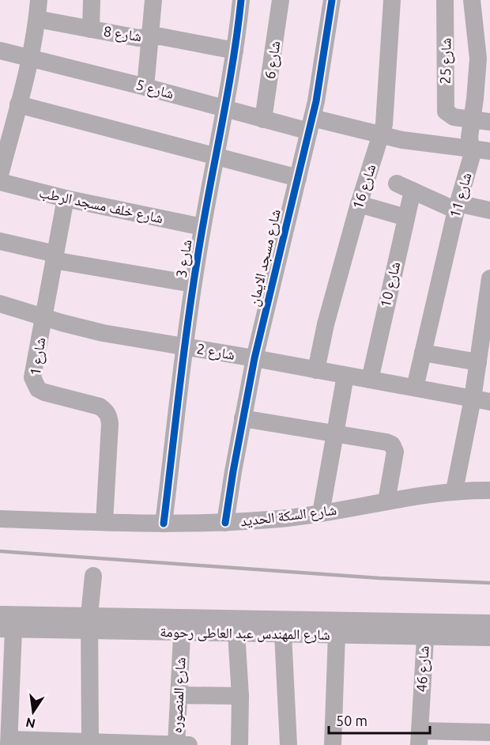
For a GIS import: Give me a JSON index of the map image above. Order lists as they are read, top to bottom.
{
  "streets": {
    "street": [
      "شارع 8",
      "شارع 6",
      "شارع 25",
      "شارع 5",
      "شارع 16",
      "شارع 11",
      "شارع خلف مسجد الرطب",
      "شارع مسجد الايمان",
      "شارع 3",
      "شارع 10",
      "شارع 2",
      "شارع 1",
      "شارع السكة الحديد",
      "شارع المهندس عبد العاطى رحومة",
      "شارع 46",
      "شارع المنصوره"
    ]
  },
  "crossings": [
    ["شارع 8", "شارع 3"],
    ["شارع 6", "شارع 5"],
    ["شارع 25", "شارع 11"],
    ["شارع 5", "شارع 16"],
    ["شارع 5", "شارع 11"],
    ["شارع 5", "شارع مسجد الايمان"],
    ["شارع 5", "شارع 3"],
    ["شارع 16", "شارع 2"],
    ["شارع 11", "شارع 10"],
    ["شارع 11", "شارع 2"],
    ["شارع خلف مسجد الرطب", "شارع 3"],
    ["شارع خلف مسجد الرطب", "شارع 1"],
    ["شارع مسجد الايمان", "شارع 2"],
    ["شارع مسجد الايمان", "شارع السكة الحديد"],
    ["شارع 3", "شارع 2"],
    ["شارع 3", "شارع السكة الحديد"],
    ["شارع 10", "شارع 2"],
    ["شارع 2", "شارع 1"],
    ["شارع 1", "شارع السكة الحديد"],
    ["شارع المهندس عبد العاطى رحومة", "شارع 46"],
    ["شارع المهندس عبد العاطى رحومة", "شارع المنصوره"]
  ],
  "scale_bar": "50 m",
  "north": "bottom"
}
